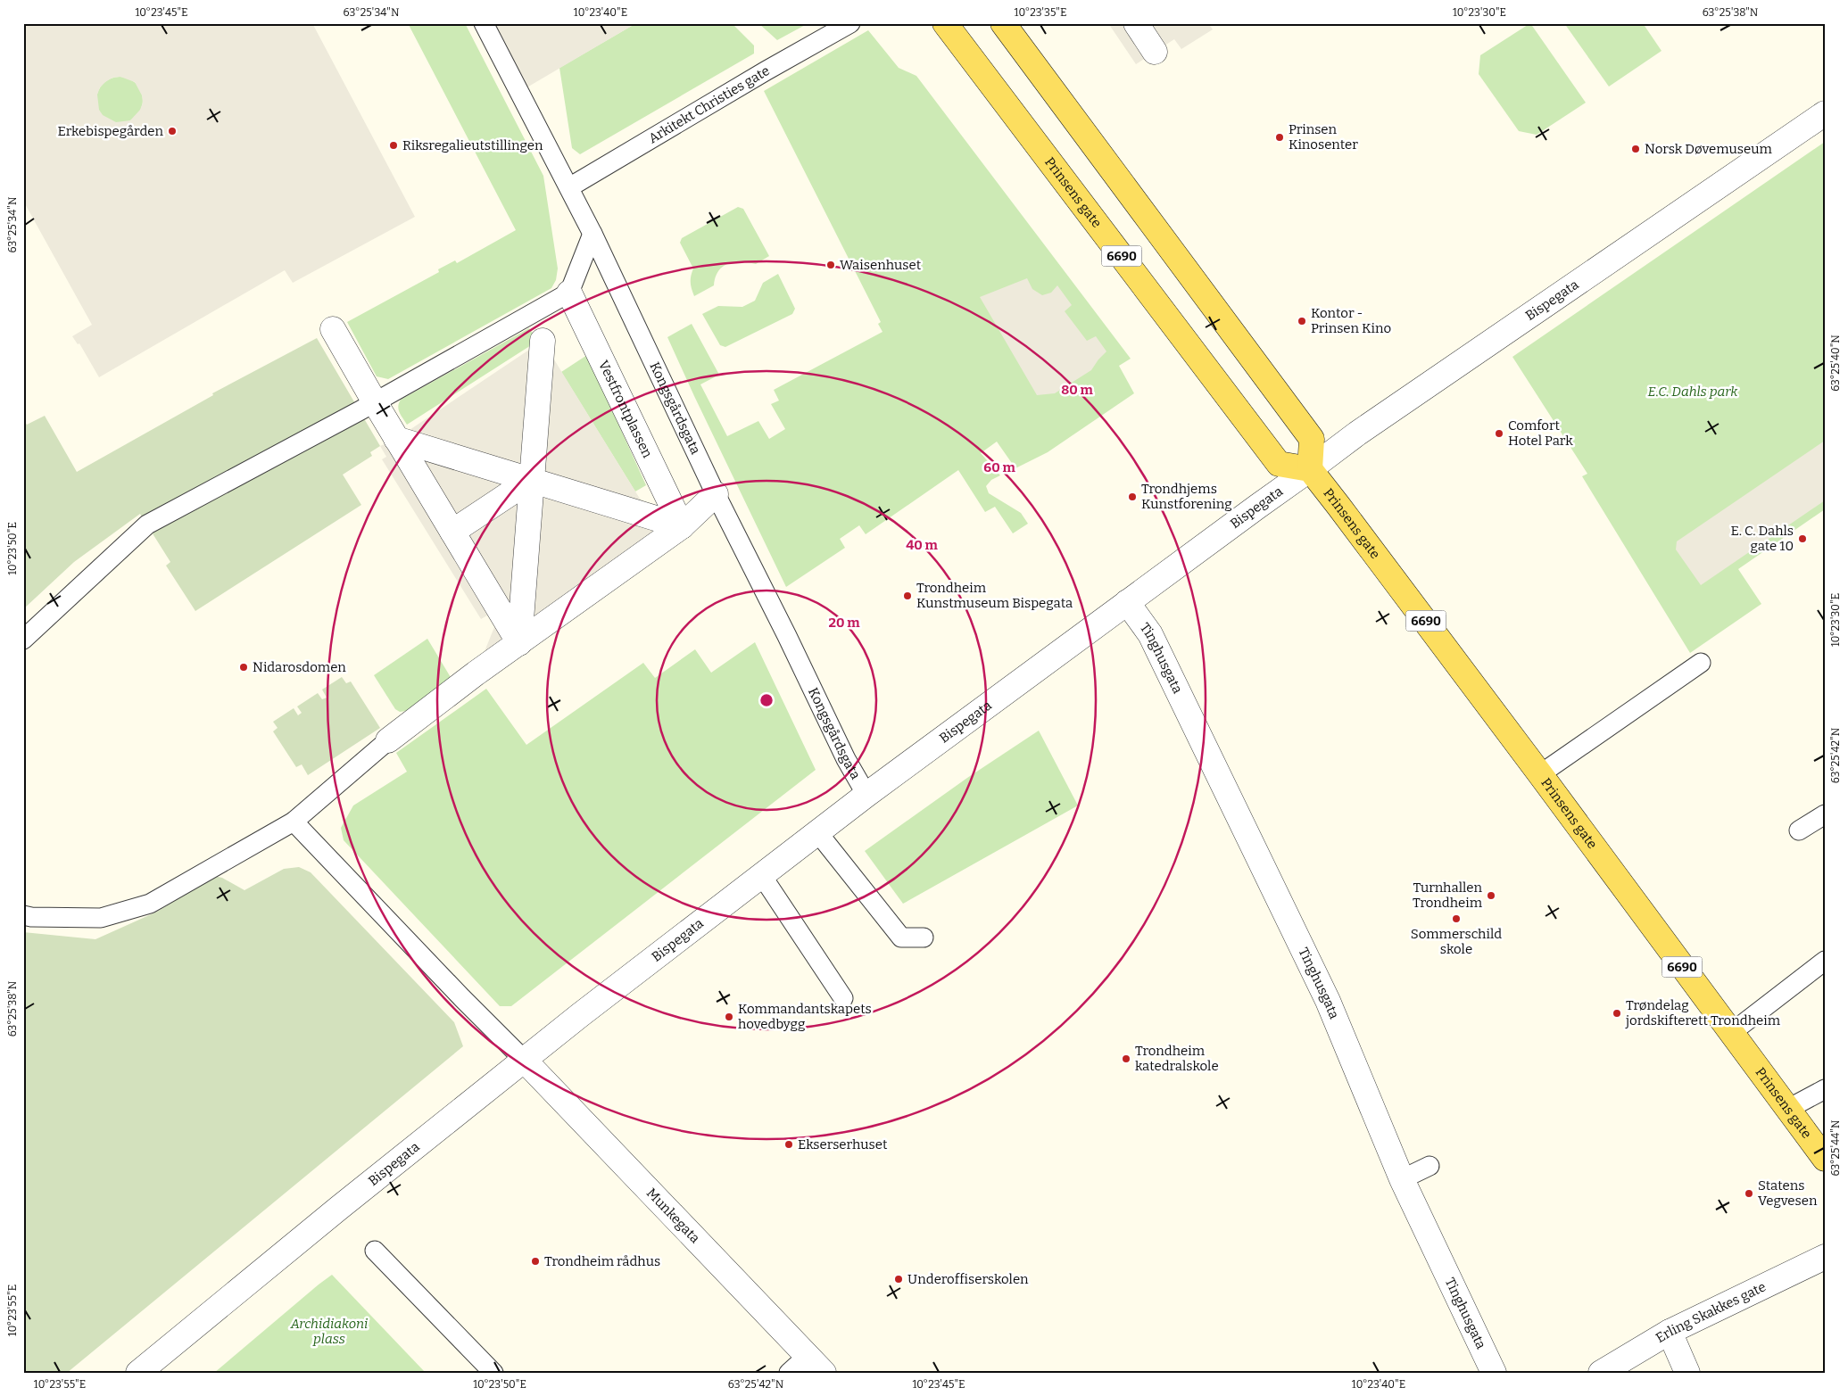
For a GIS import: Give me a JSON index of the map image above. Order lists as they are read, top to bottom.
{
  "streets": {
    "main road": ["Prinsens gate", "6690"],
    "street": [
      "Bispegata",
      "Vestfrontplassen",
      "Tinghusgata",
      "Munkegata",
      "Erling Skakkes gate"
    ],
    "lane": ["Arkitekt Christies gate", "Kongsgårdsgata"]
  },
  "crossings": [
    ["Arkitekt Christies gate", "Kongsgårdsgata"],
    ["Prinsens gate", "Bispegata"],
    ["Bispegata", "Kongsgårdsgata"],
    ["Bispegata", "Tinghusgata"],
    ["Bispegata", "Munkegata"]
  ],
  "parks": ["E.C. Dahls park", "Archidiakoni plass"],
  "places": [
    "Erkebispegården",
    "Prinsen Kinosenter",
    "Riksregalieutstillingen",
    "Norsk Døvemuseum",
    "Waisenhuset",
    "Kontor - Prinsen Kino",
    "Comfort Hotel Park",
    "Trondhjems Kunstforening",
    "E. C. Dahls gate 10",
    "Trondheim Kunstmuseum Bispegata",
    "Nidarosdomen",
    "Turnhallen Trondheim",
    "Sommerschild skole",
    "Trøndelag jordskifterett Trondheim",
    "Kommandantskapets hovedbygg",
    "Trondheim katedralskole",
    "Ekserserhuset",
    "Statens Vegvesen",
    "Trondheim rådhus",
    "Underoffiserskolen"
  ],
  "coordinates": [
    "10°23'45\"E",
    "63°25'34\"N",
    "10°23'40\"E",
    "10°23'35\"E",
    "10°23'30\"E",
    "63°25'38\"N",
    "63°25'40\"N",
    "10°23'50\"E",
    "63°25'42\"N",
    "63°25'44\"N",
    "10°23'55\"E"
  ],
  "rings": [
    "80 m",
    "60 m",
    "40 m",
    "20 m"
  ]
}
